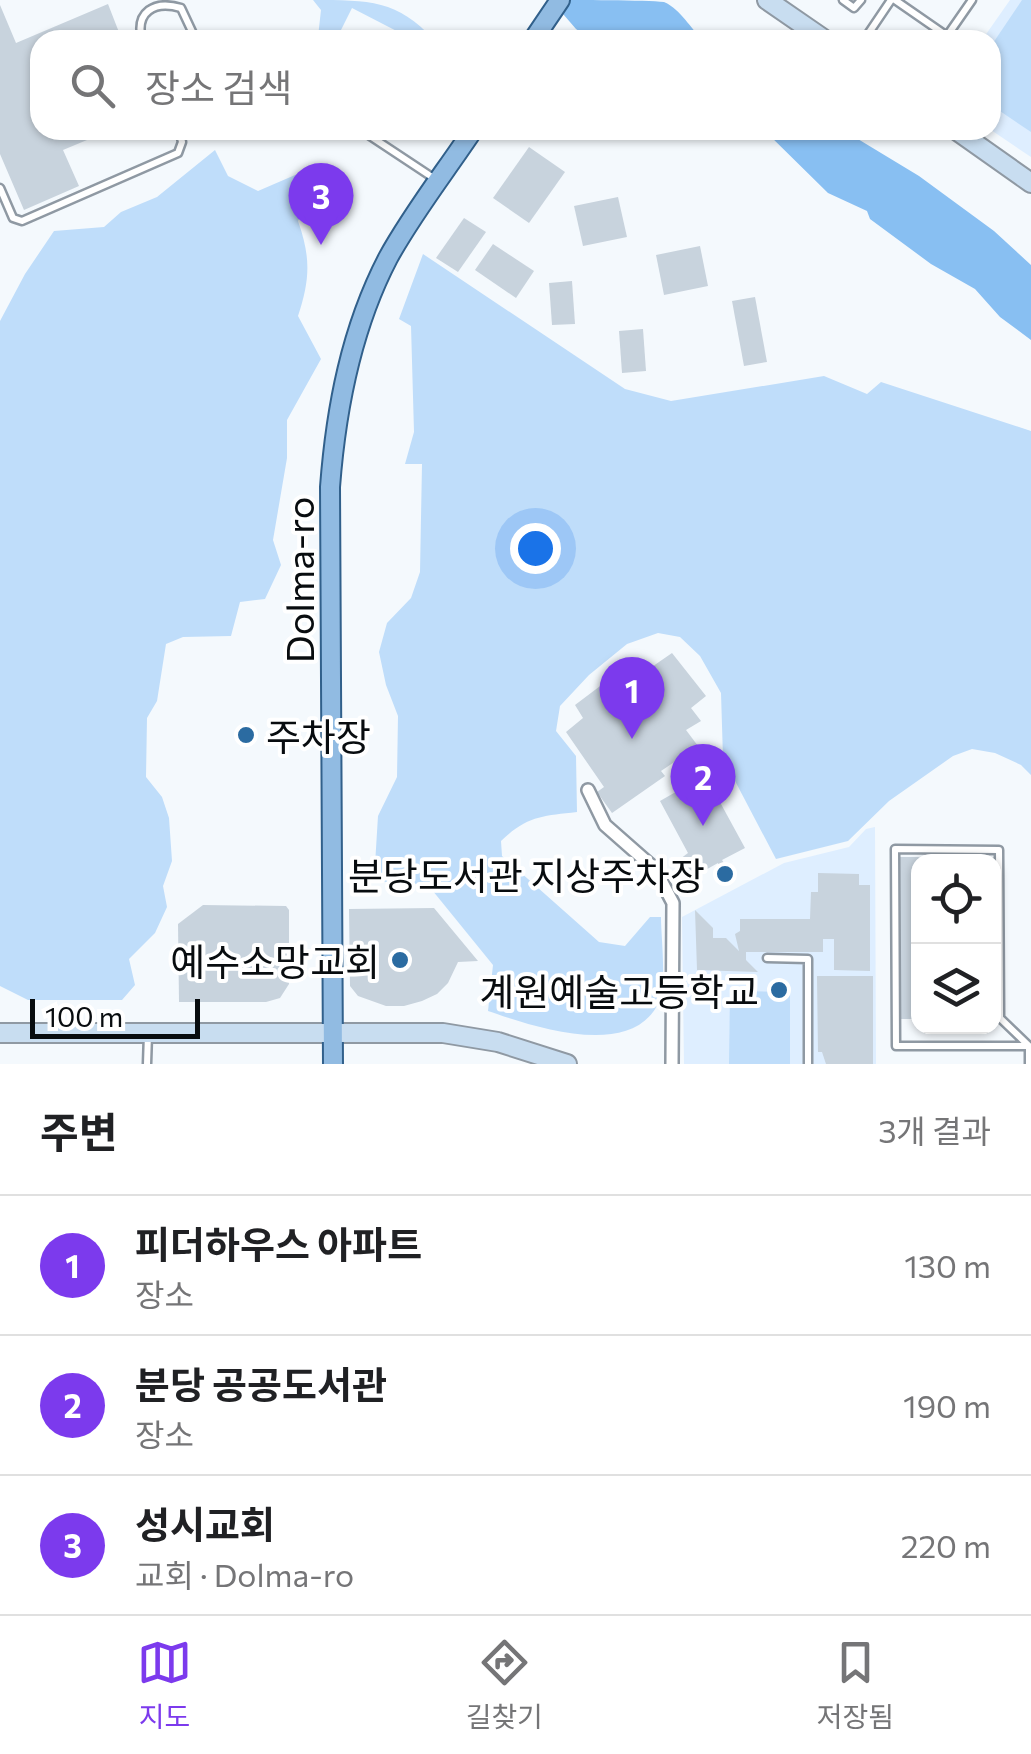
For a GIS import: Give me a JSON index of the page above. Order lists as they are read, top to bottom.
{
  "streets": {
    "main road": ["Dolma-ro"]
  },
  "places": [
    "주차장",
    "분당도서관 지상주차장",
    "예수소망교회",
    "계원예술고등학교"
  ],
  "scale_bar": "100 m",
  "page": {
    "search": "장소 검색",
    "pins": ["3", "1", "2"],
    "scale": "100 m",
    "heading": ["주변", "3개 결과"],
    "list": [
      {
        "mark": "1",
        "name": "피더하우스 아파트",
        "note": "장소",
        "value": "130 m"
      },
      {
        "mark": "2",
        "name": "분당 공공도서관",
        "note": "장소",
        "value": "190 m"
      },
      {
        "mark": "3",
        "name": "성시교회",
        "note": "교회 · Dolma-ro",
        "value": "220 m"
      }
    ],
    "nav": ["지도", "길찾기", "저장됨"]
  }
}
